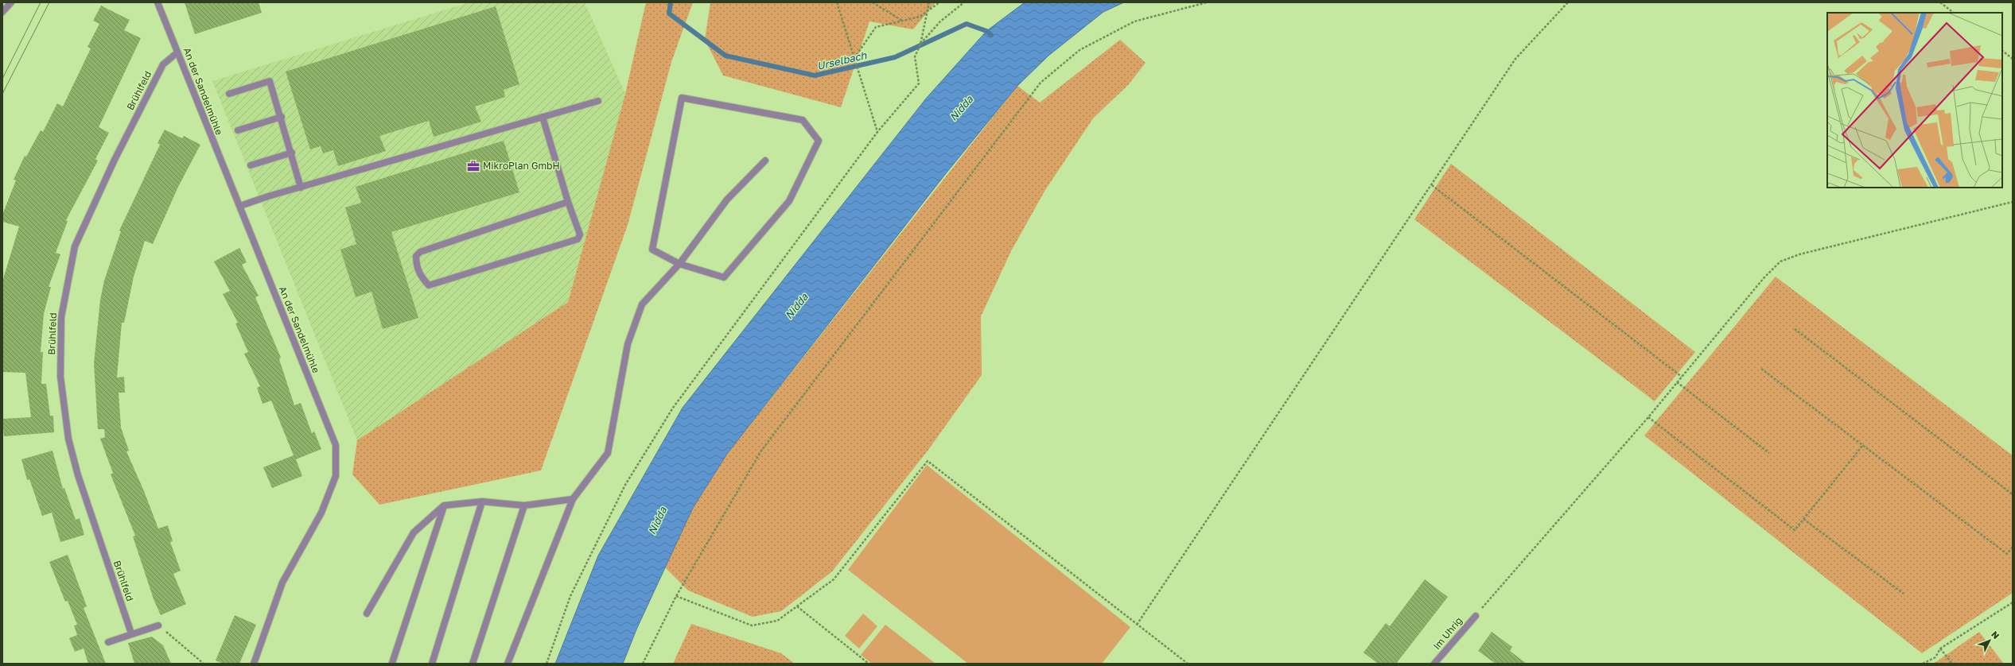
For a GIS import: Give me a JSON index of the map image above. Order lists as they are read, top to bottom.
{
  "streets": {
    "street": ["Brühlfeld", "An der Sandelmühle", "Im Uhrig"]
  },
  "crossings": [
    ["Brühlfeld", "An der Sandelmühle"]
  ],
  "water": ["Urselbach", "Nidda"],
  "places": {
    "office": ["MikroPlan GmbH"]
  },
  "north": "top right"
}
